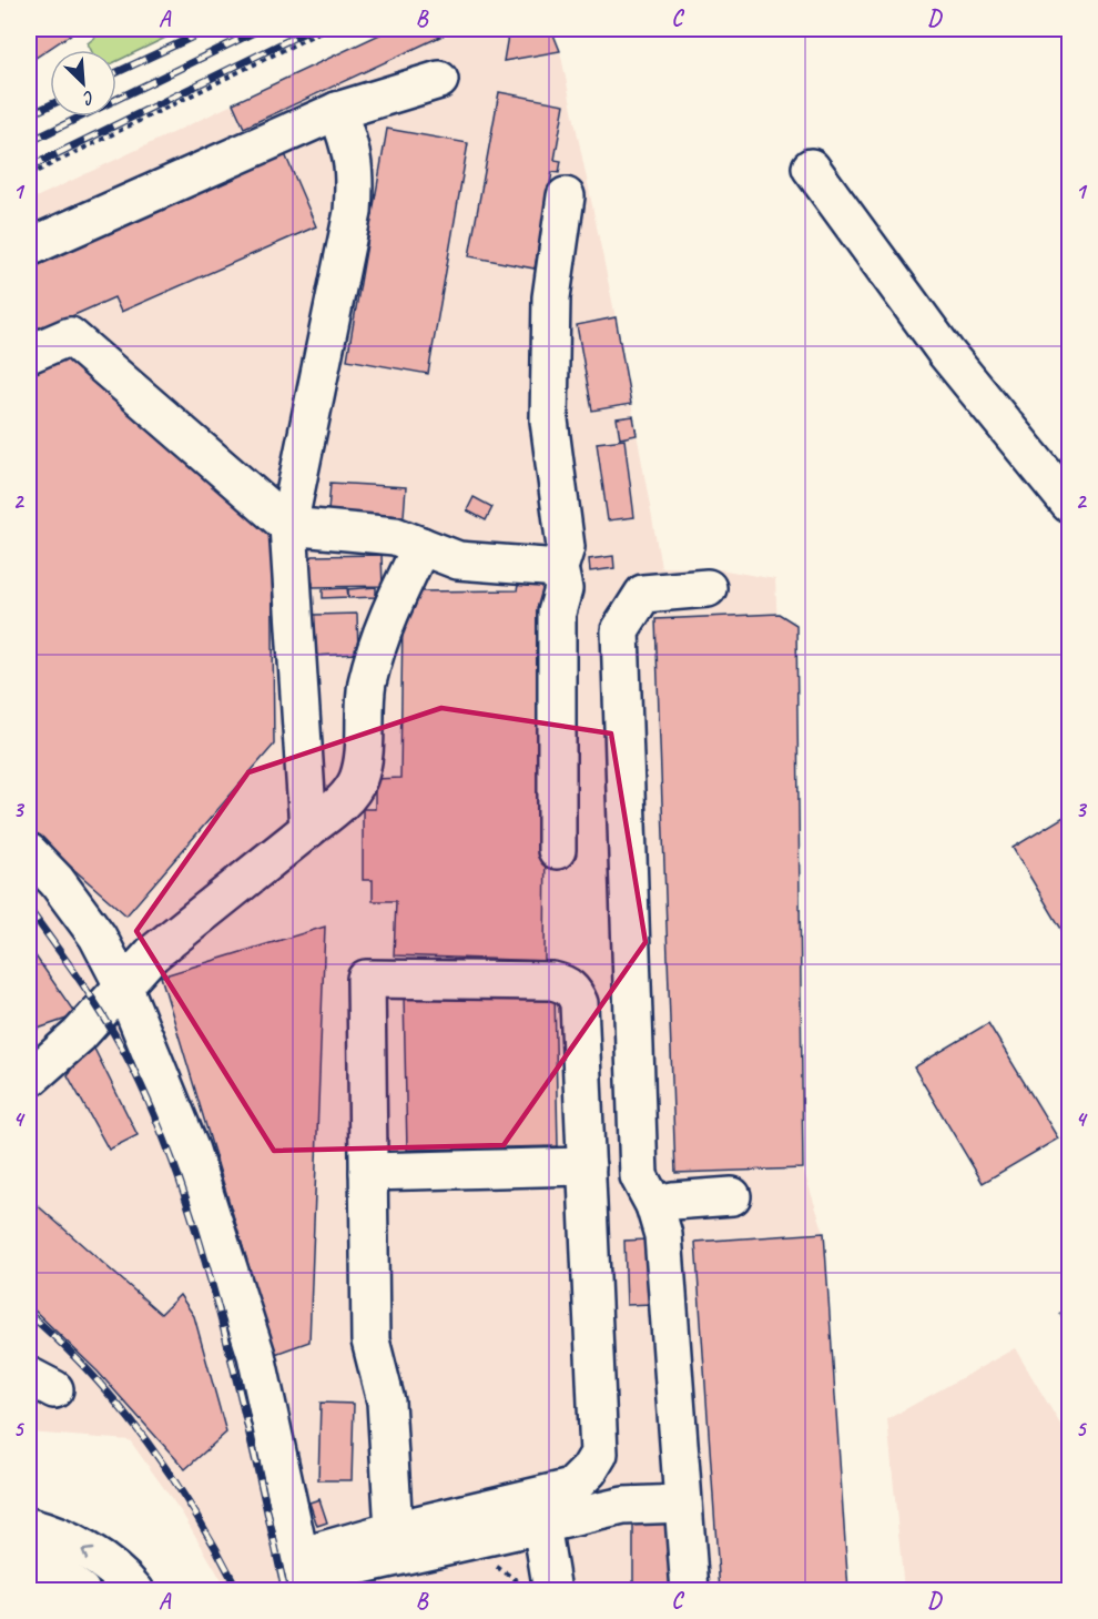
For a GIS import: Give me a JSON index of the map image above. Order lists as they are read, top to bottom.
{
  "north": "bottom right",
  "grid": {
    "columns": [
      "A",
      "B",
      "C",
      "D"
    ],
    "rows": [
      "1",
      "2",
      "3",
      "4",
      "5"
    ]
  }
}
